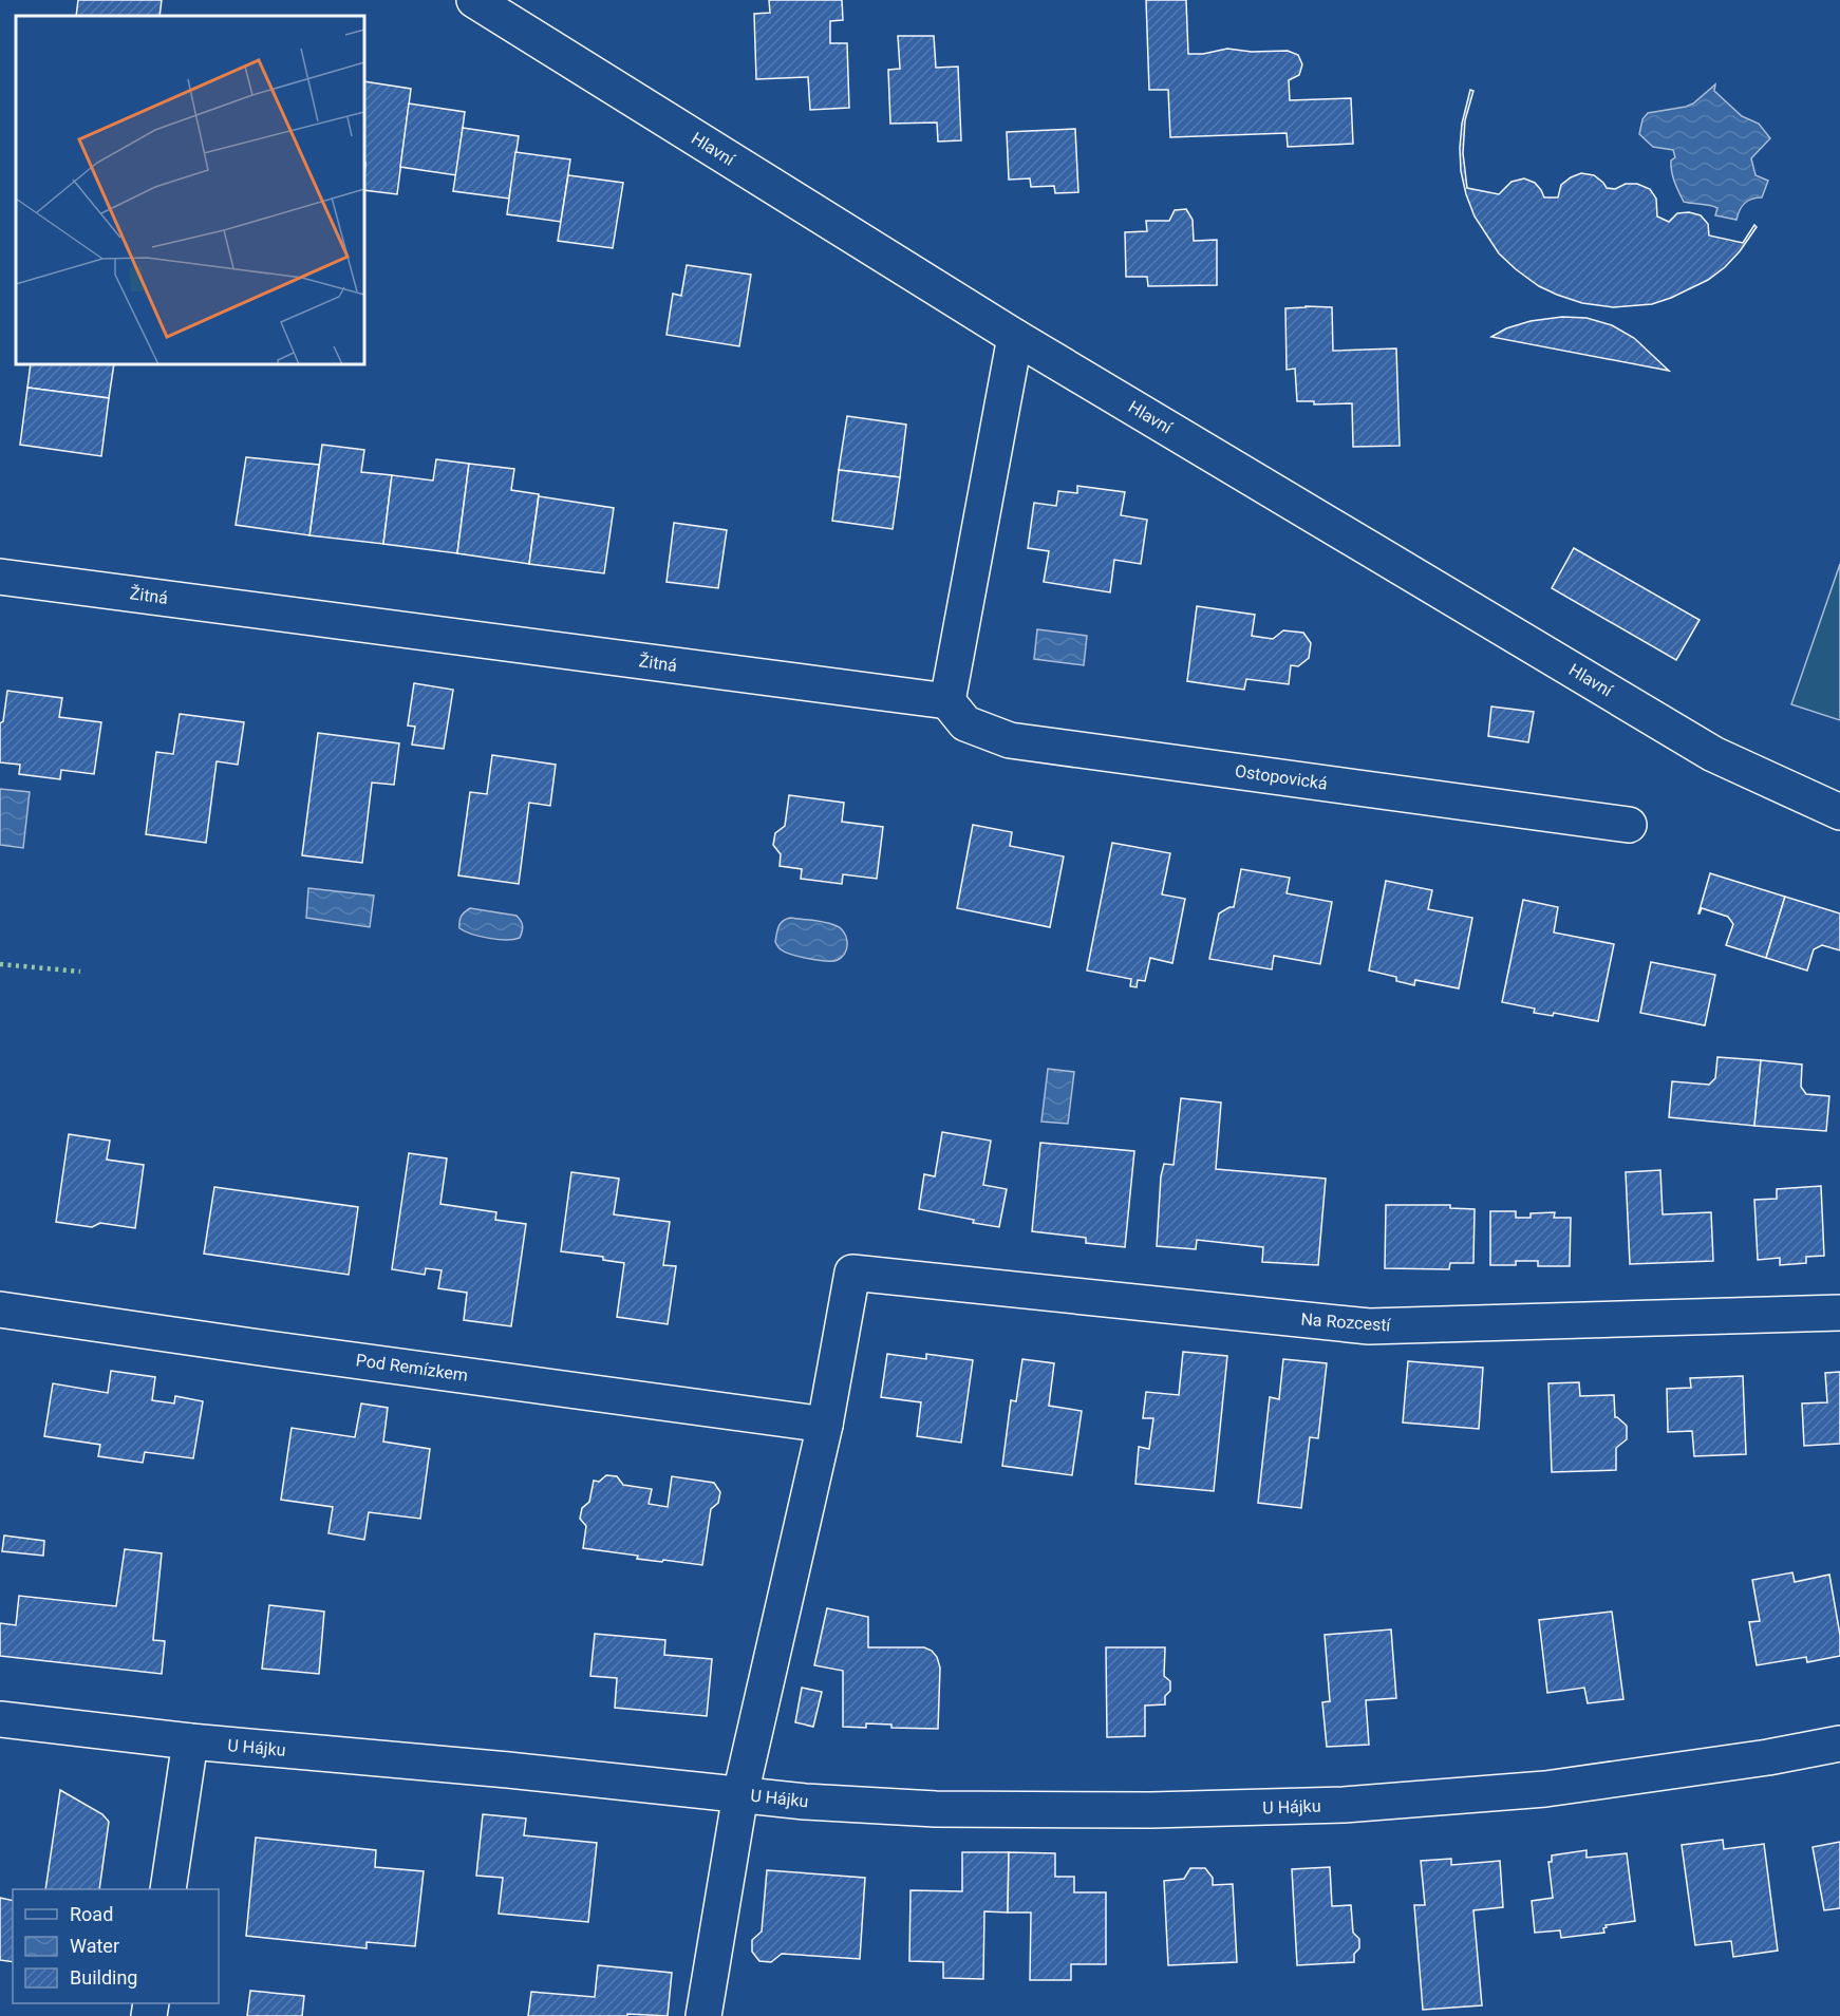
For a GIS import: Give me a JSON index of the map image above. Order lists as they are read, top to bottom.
{
  "streets": {
    "street": [
      "Hlavní",
      "Žitná",
      "Ostopovická",
      "Na Rozcestí",
      "Pod Remízkem",
      "U Hájku"
    ]
  },
  "crossings": [
    ["Žitná", "Ostopovická"],
    ["Na Rozcestí", "Pod Remízkem"]
  ],
  "legend": ["Road", "Water", "Building"]
}
